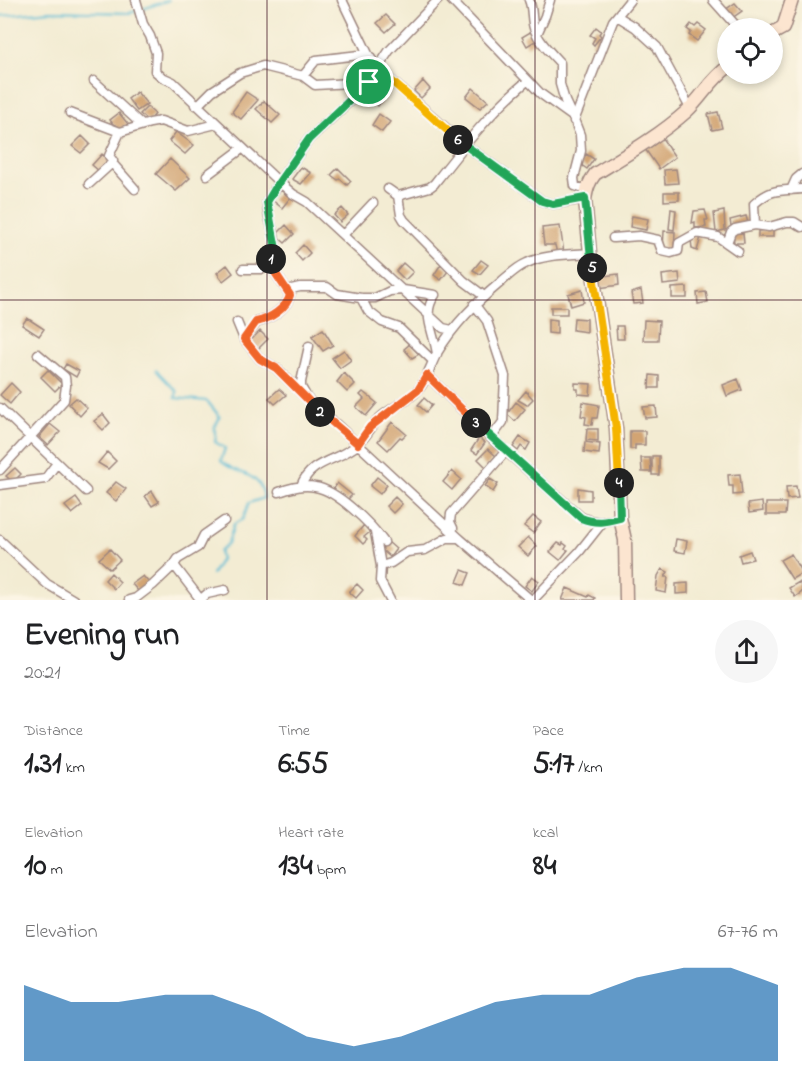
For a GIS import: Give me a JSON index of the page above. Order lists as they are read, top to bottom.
{
  "page": {
    "pins": [
      "6",
      "1",
      "5",
      "2",
      "3",
      "4"
    ],
    "heading": ["Evening run", "20:21"],
    "stats": [
      ["Distance", "1.31 km"],
      ["Time", "6:55"],
      ["Pace", "5:17 /km"],
      ["Elevation", "10 m"],
      ["Heart rate", "134 bpm"],
      ["kcal", "84"]
    ],
    "chart": ["Elevation", "67–76 m"]
  }
}
